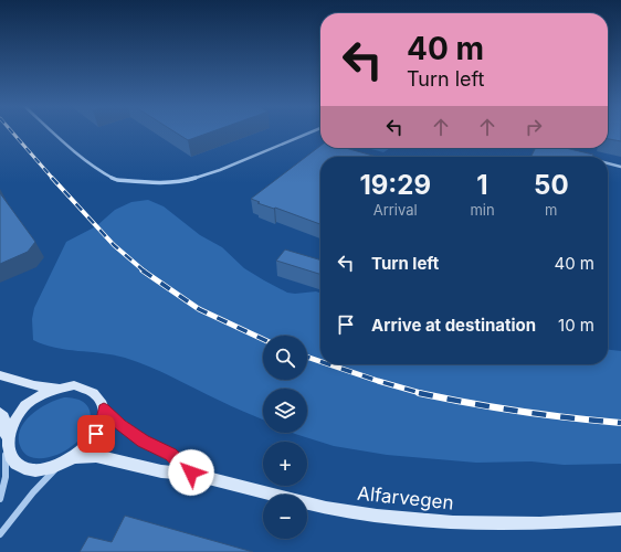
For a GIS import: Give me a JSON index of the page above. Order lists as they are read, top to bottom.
{
  "streets": {
    "main road": ["Alfarvegen"]
  },
  "page": {
    "turn": ["40 m", "Turn left"],
    "eta": [
      "19:29",
      "Arrival",
      "1",
      "min",
      "50",
      "m"
    ],
    "list": [
      {
        "name": "Turn left",
        "value": "40 m"
      },
      {
        "name": "Arrive at destination",
        "value": "10 m"
      }
    ],
    "map_buttons": ["+", "−"]
  }
}
